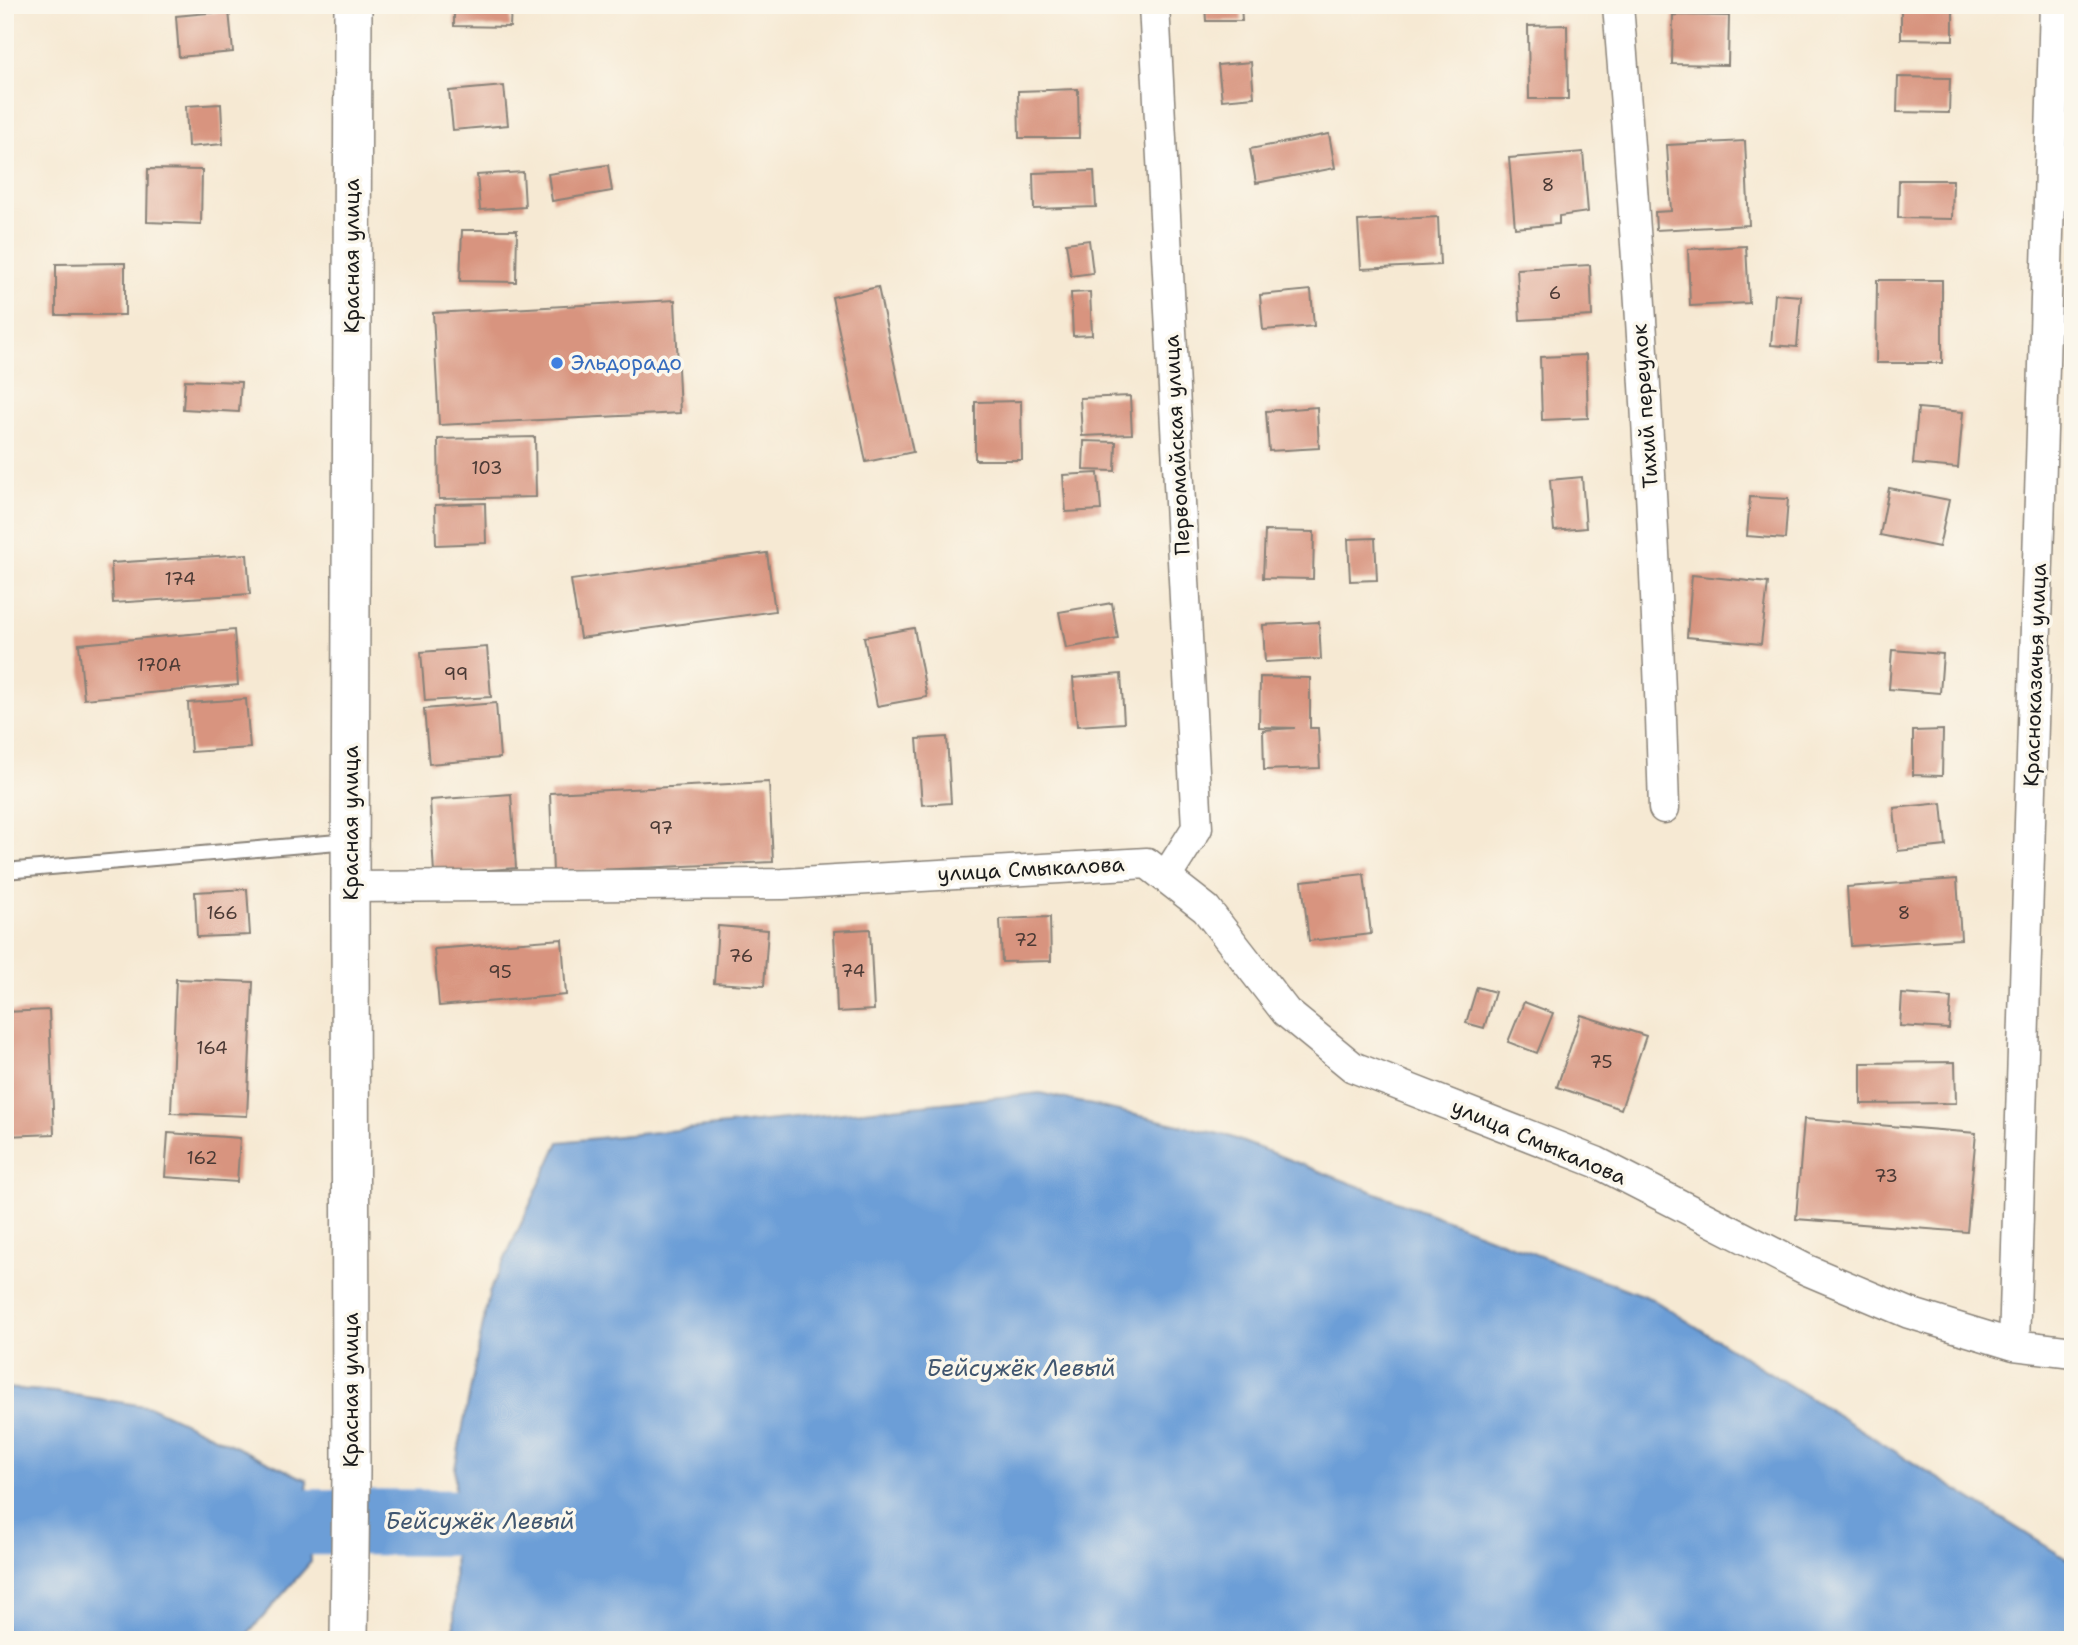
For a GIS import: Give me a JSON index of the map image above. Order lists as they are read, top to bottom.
{
  "streets": {
    "street": [
      "Красная улица",
      "Тихий переулок",
      "Первомайская улица",
      "Красноказачья улица",
      "улица Смыкалова"
    ]
  },
  "crossings": [
    ["Красная улица", "улица Смыкалова"],
    ["Первомайская улица", "улица Смыкалова"],
    ["Красноказачья улица", "улица Смыкалова"]
  ],
  "water": ["Бейсужёк Левый"],
  "places": ["Эльдорадо"],
  "house_numbers": [
    "8",
    "6",
    "103",
    "174",
    "170А",
    "99",
    "97",
    "166",
    "8",
    "72",
    "76",
    "74",
    "95",
    "164",
    "75",
    "162",
    "73"
  ]
}
